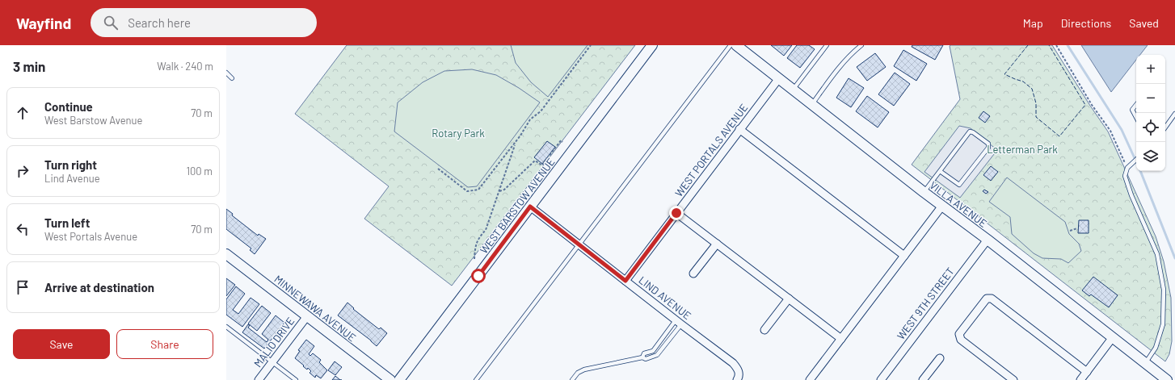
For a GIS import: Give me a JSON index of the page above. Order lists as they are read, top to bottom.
{
  "streets": {
    "main road": ["VILLA AVENUE", "WEST BARSTOW AVENUE", "MINNEWAWA AVENUE"],
    "street": [
      "WEST PORTALS AVENUE",
      "LIND AVENUE",
      "WEST 9TH STREET",
      "MALIO DRIVE"
    ]
  },
  "crossings": [
    ["WEST PORTALS AVENUE", "VILLA AVENUE"],
    ["WEST PORTALS AVENUE", "LIND AVENUE"],
    ["VILLA AVENUE", "WEST 9TH STREET"],
    ["WEST BARSTOW AVENUE", "LIND AVENUE"],
    ["MINNEWAWA AVENUE", "MALIO DRIVE"]
  ],
  "parks": ["Rotary Park", "Letterman Park"],
  "page": {
    "header": "Wayfind",
    "search": "Search here",
    "nav": ["Map", "Directions", "Saved"],
    "heading": ["3 min", "Walk · 240 m"],
    "map_buttons": ["+", "−"],
    "list": [
      ["Continue", "West Barstow Avenue", "70 m"],
      ["Turn right", "Lind Avenue", "100 m"],
      ["Turn left", "West Portals Avenue", "70 m"],
      "Arrive at destination"
    ],
    "buttons": ["Save", "Share"]
  }
}
